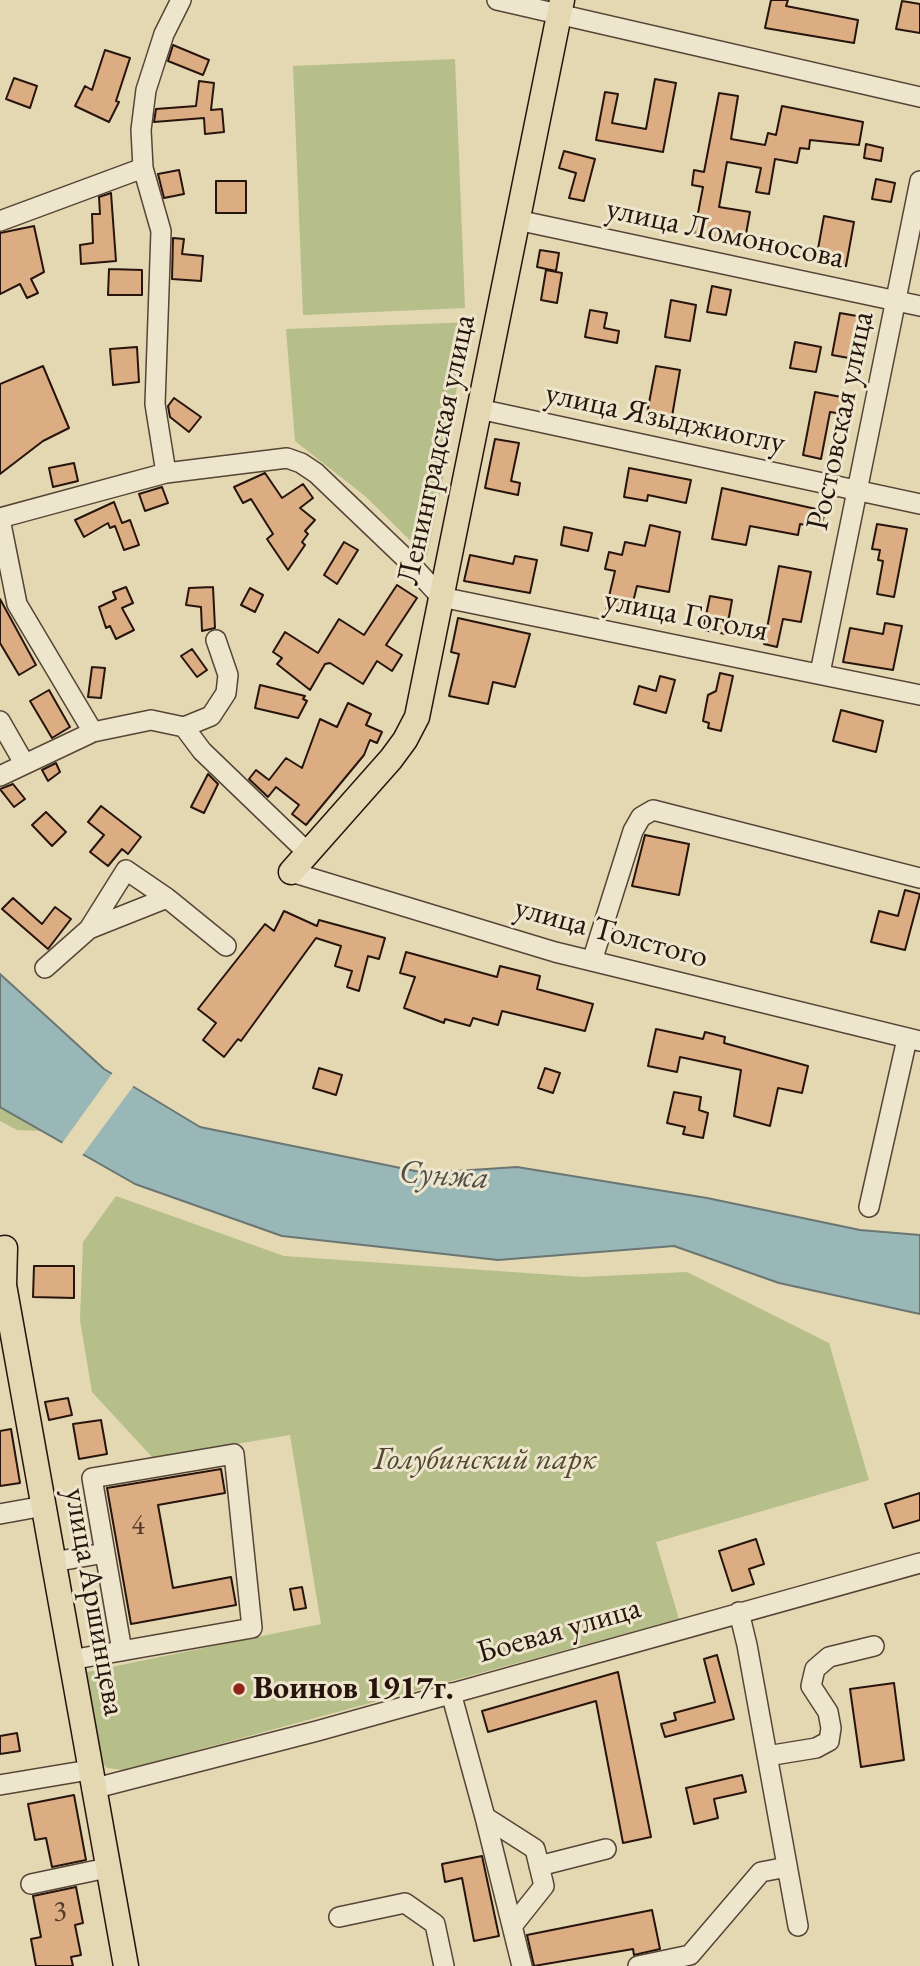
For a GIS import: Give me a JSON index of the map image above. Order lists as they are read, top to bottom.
{
  "streets": {
    "main road": ["Ленинградская улица", "улица Аршинцева"],
    "street": [
      "улица Ломоносова",
      "улица Языджиоглу",
      "Ростовская улица",
      "улица Гоголя",
      "улица Толстого",
      "Боевая улица"
    ]
  },
  "crossings": [
    ["улица Ломоносова", "Ростовская улица"],
    ["улица Ломоносова", "Ленинградская улица"],
    ["улица Языджиоглу", "Ростовская улица"],
    ["улица Языджиоглу", "Ленинградская улица"],
    ["Ростовская улица", "улица Гоголя"],
    ["Ленинградская улица", "улица Гоголя"],
    ["Ленинградская улица", "улица Толстого"],
    ["улица Аршинцева", "Боевая улица"]
  ],
  "water": ["Сунжа"],
  "parks": ["Голубинский парк"],
  "places": ["Воинов 1917г."],
  "house_numbers": ["4", "3"]
}
